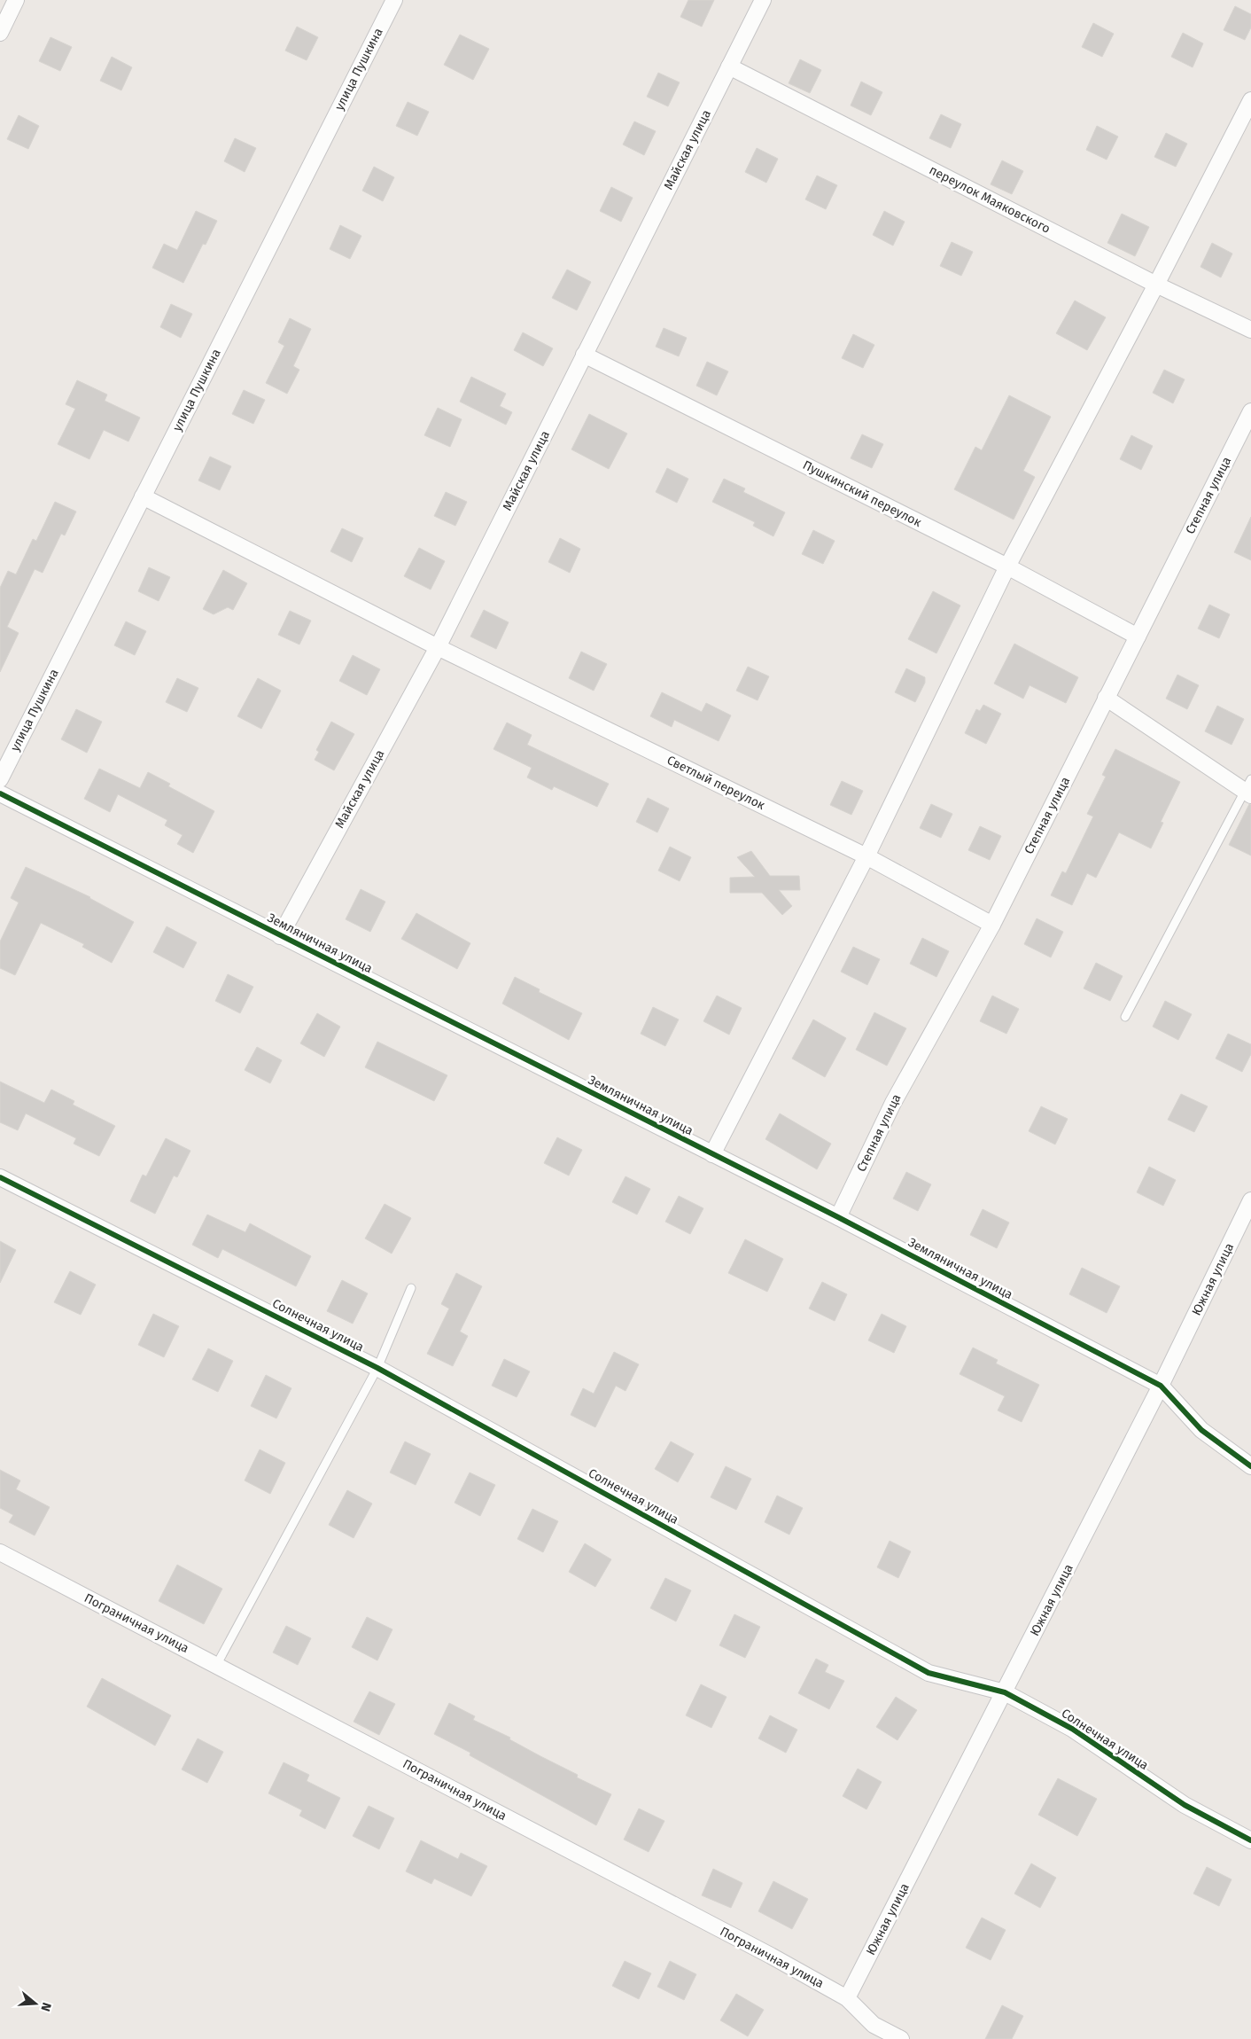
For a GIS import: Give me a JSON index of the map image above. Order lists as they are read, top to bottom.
{
  "streets": {
    "street": [
      "улица Пушкина",
      "Майская улица",
      "переулок Маяковского",
      "Пушкинский переулок",
      "Степная улица",
      "Светлый переулок",
      "Земляничная улица",
      "Южная улица",
      "Солнечная улица",
      "Пограничная улица"
    ]
  },
  "crossings": [
    ["улица Пушкина", "Светлый переулок"],
    ["Майская улица", "переулок Маяковского"],
    ["Майская улица", "Пушкинский переулок"],
    ["Майская улица", "Светлый переулок"],
    ["Майская улица", "Земляничная улица"],
    ["Пушкинский переулок", "Степная улица"],
    ["Степная улица", "Светлый переулок"],
    ["Степная улица", "Земляничная улица"],
    ["Земляничная улица", "Южная улица"],
    ["Южная улица", "Солнечная улица"],
    ["Южная улица", "Пограничная улица"]
  ],
  "north": "right"
}
